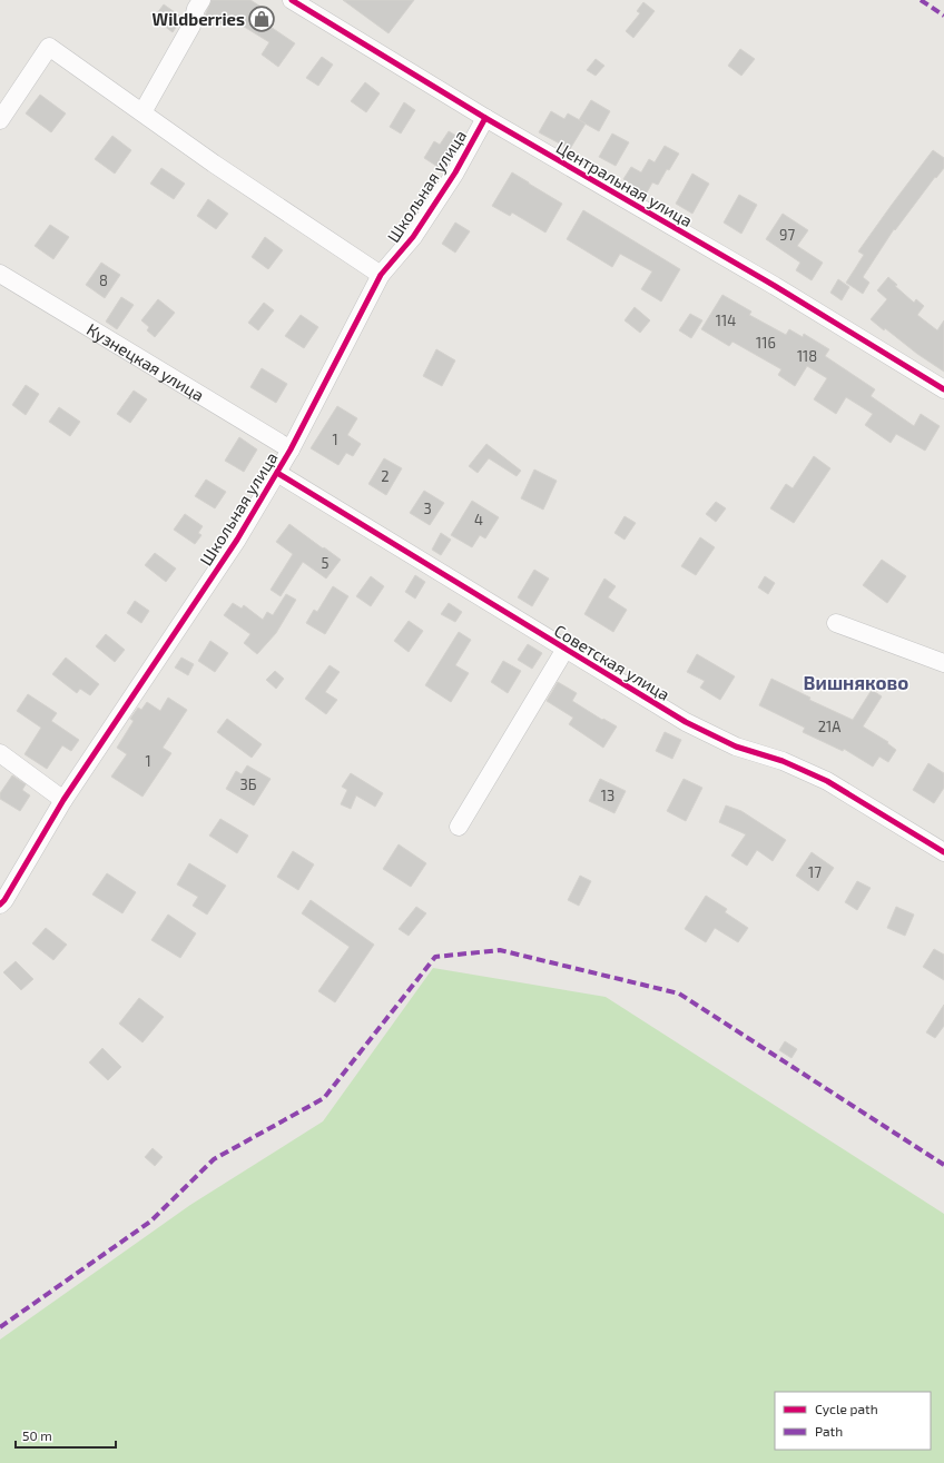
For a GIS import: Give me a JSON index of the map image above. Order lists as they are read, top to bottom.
{
  "streets": {
    "street": [
      "Центральная улица",
      "Школьная улица",
      "Кузнецкая улица",
      "Советская улица"
    ]
  },
  "crossings": [
    ["Центральная улица", "Школьная улица"],
    ["Школьная улица", "Кузнецкая улица"],
    ["Школьная улица", "Советская улица"]
  ],
  "districts": ["Вишняково"],
  "places": {
    "shop": ["Wildberries"]
  },
  "house_numbers": [
    "97",
    "8",
    "114",
    "116",
    "118",
    "1",
    "2",
    "3",
    "4",
    "5",
    "21А",
    "1",
    "3Б",
    "13",
    "17"
  ],
  "legend": ["Cycle path", "Path"],
  "scale_bar": "50 m"
}
